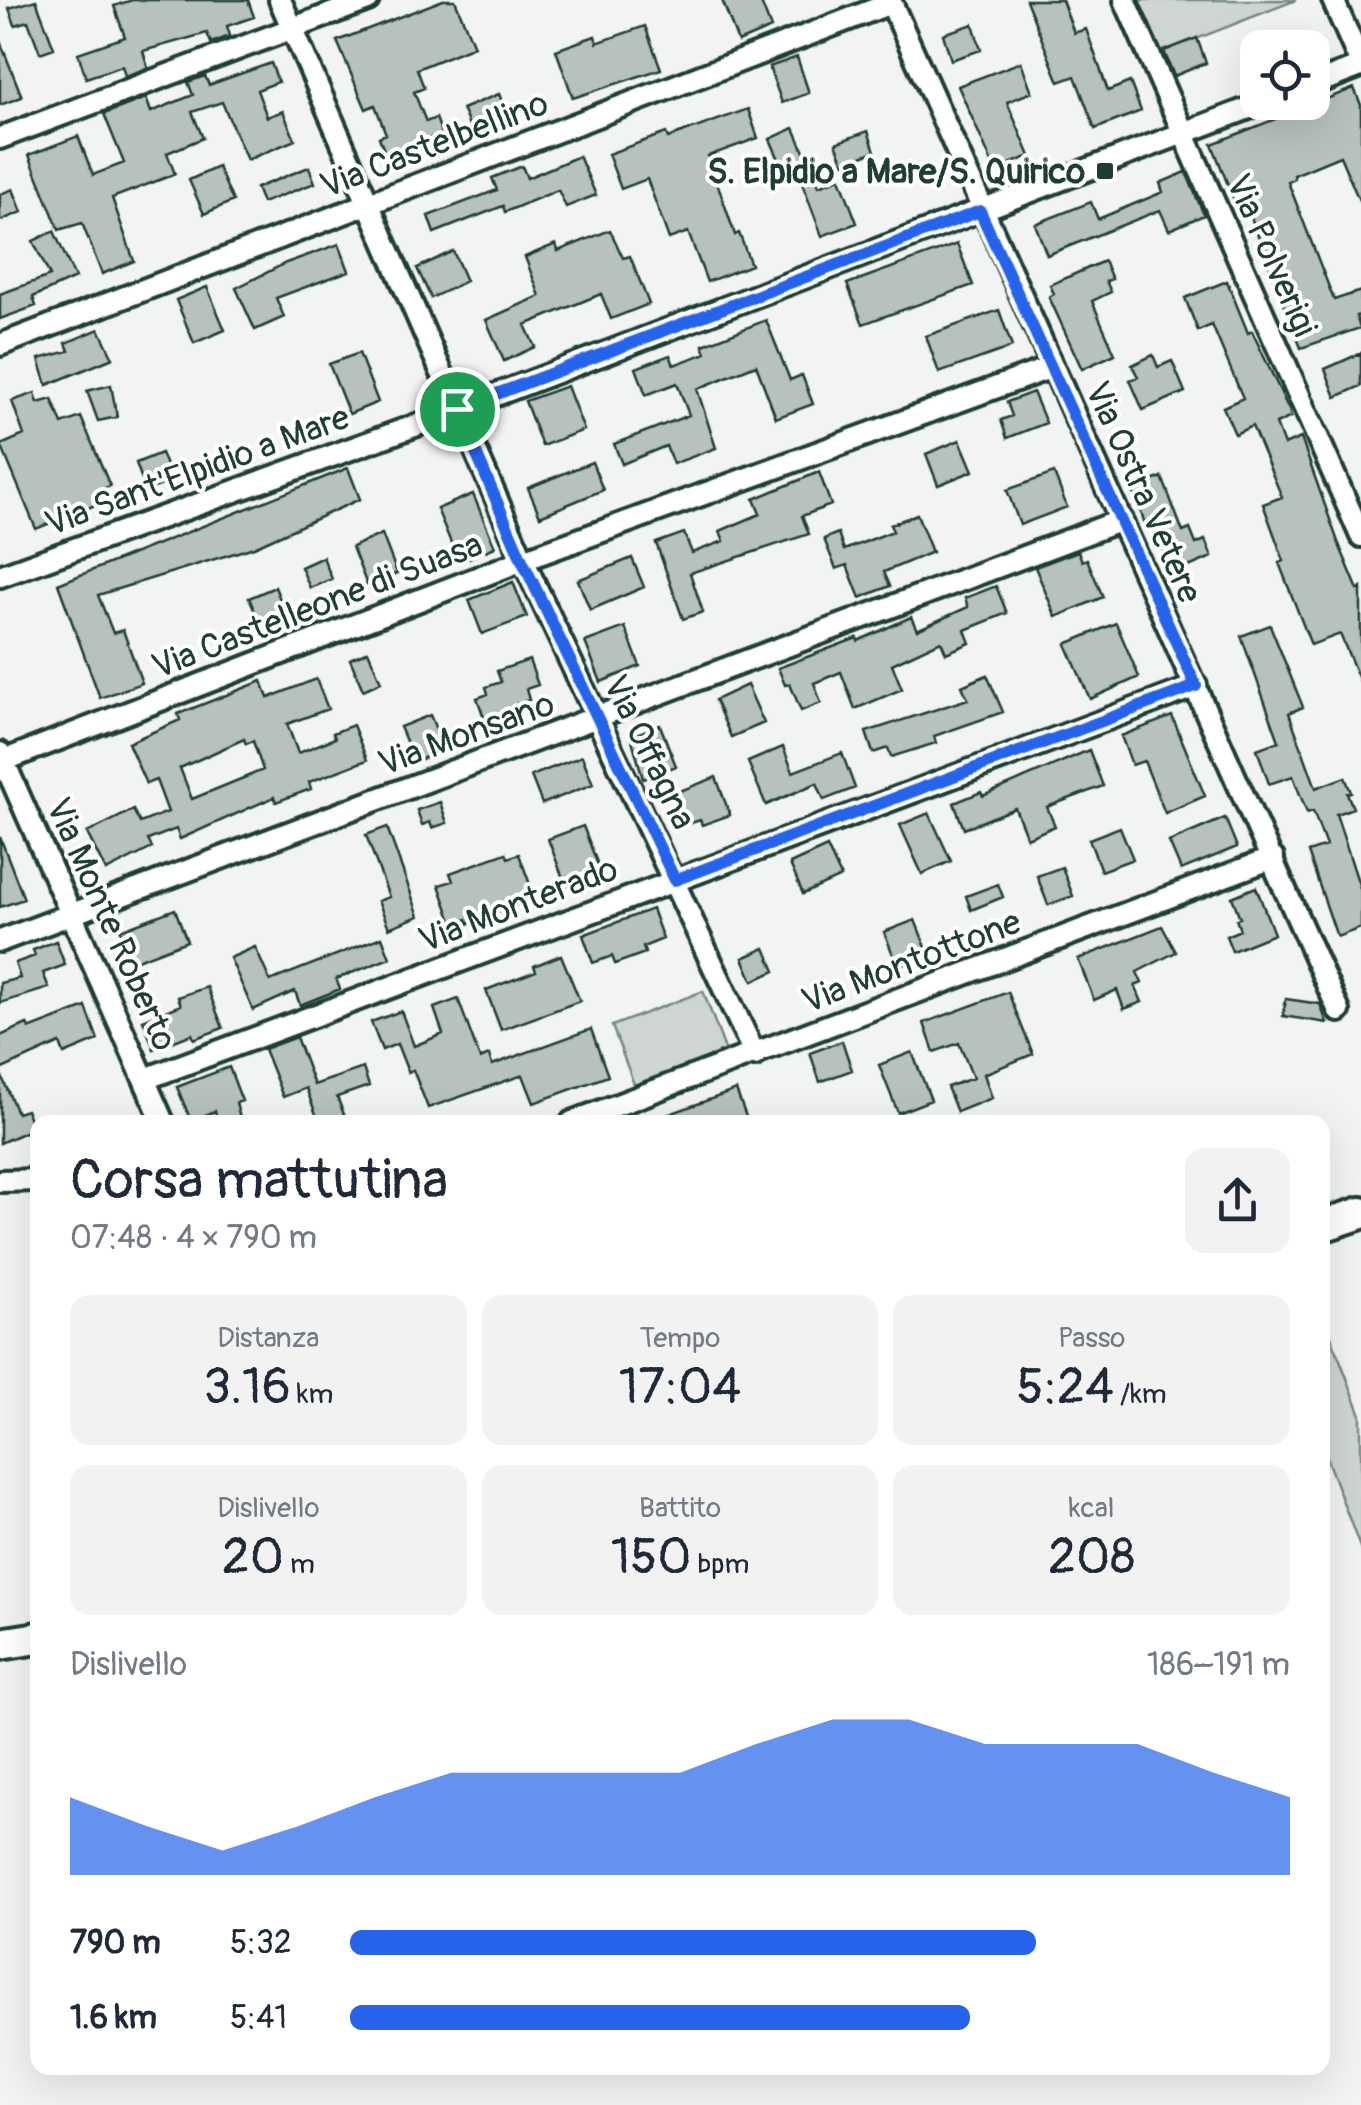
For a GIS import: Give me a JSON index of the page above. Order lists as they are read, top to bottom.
{
  "streets": {
    "street": [
      "Via Castelbellino",
      "Via Polverigi",
      "Via Sant'Elpidio a Mare",
      "Via Ostra Vetere",
      "Via Castelleone di Suasa",
      "Via Monsano",
      "Via Offagna",
      "Via Monterado",
      "Via Monte Roberto",
      "Via Montottone"
    ]
  },
  "crossings": [
    ["Via Castelbellino", "Via Ostra Vetere"],
    ["Via Castelbellino", "Via Offagna"],
    ["Via Sant'Elpidio a Mare", "Via Ostra Vetere"],
    ["Via Sant'Elpidio a Mare", "Via Offagna"],
    ["Via Ostra Vetere", "Via Castelleone di Suasa"],
    ["Via Ostra Vetere", "Via Monsano"],
    ["Via Ostra Vetere", "Via Monterado"],
    ["Via Ostra Vetere", "Via Montottone"],
    ["Via Castelleone di Suasa", "Via Offagna"],
    ["Via Castelleone di Suasa", "Via Monte Roberto"],
    ["Via Monsano", "Via Offagna"],
    ["Via Monsano", "Via Monte Roberto"],
    ["Via Offagna", "Via Monterado"],
    ["Via Offagna", "Via Montottone"],
    ["Via Monterado", "Via Monte Roberto"]
  ],
  "places": {
    "transit": ["S. Elpidio a Mare/S. Quirico"]
  },
  "page": {
    "heading": ["Corsa mattutina", "07:48 · 4 × 790 m"],
    "stats": [
      ["Distanza", "3.16 km"],
      ["Tempo", "17:04"],
      ["Passo", "5:24 /km"],
      ["Dislivello", "20 m"],
      ["Battito", "150 bpm"],
      ["kcal", "208"]
    ],
    "chart": ["Dislivello", "186–191 m"],
    "list": [
      {
        "name": "790 m",
        "note": "5:32"
      },
      {
        "name": "1.6 km",
        "note": "5:41"
      }
    ]
  }
}
